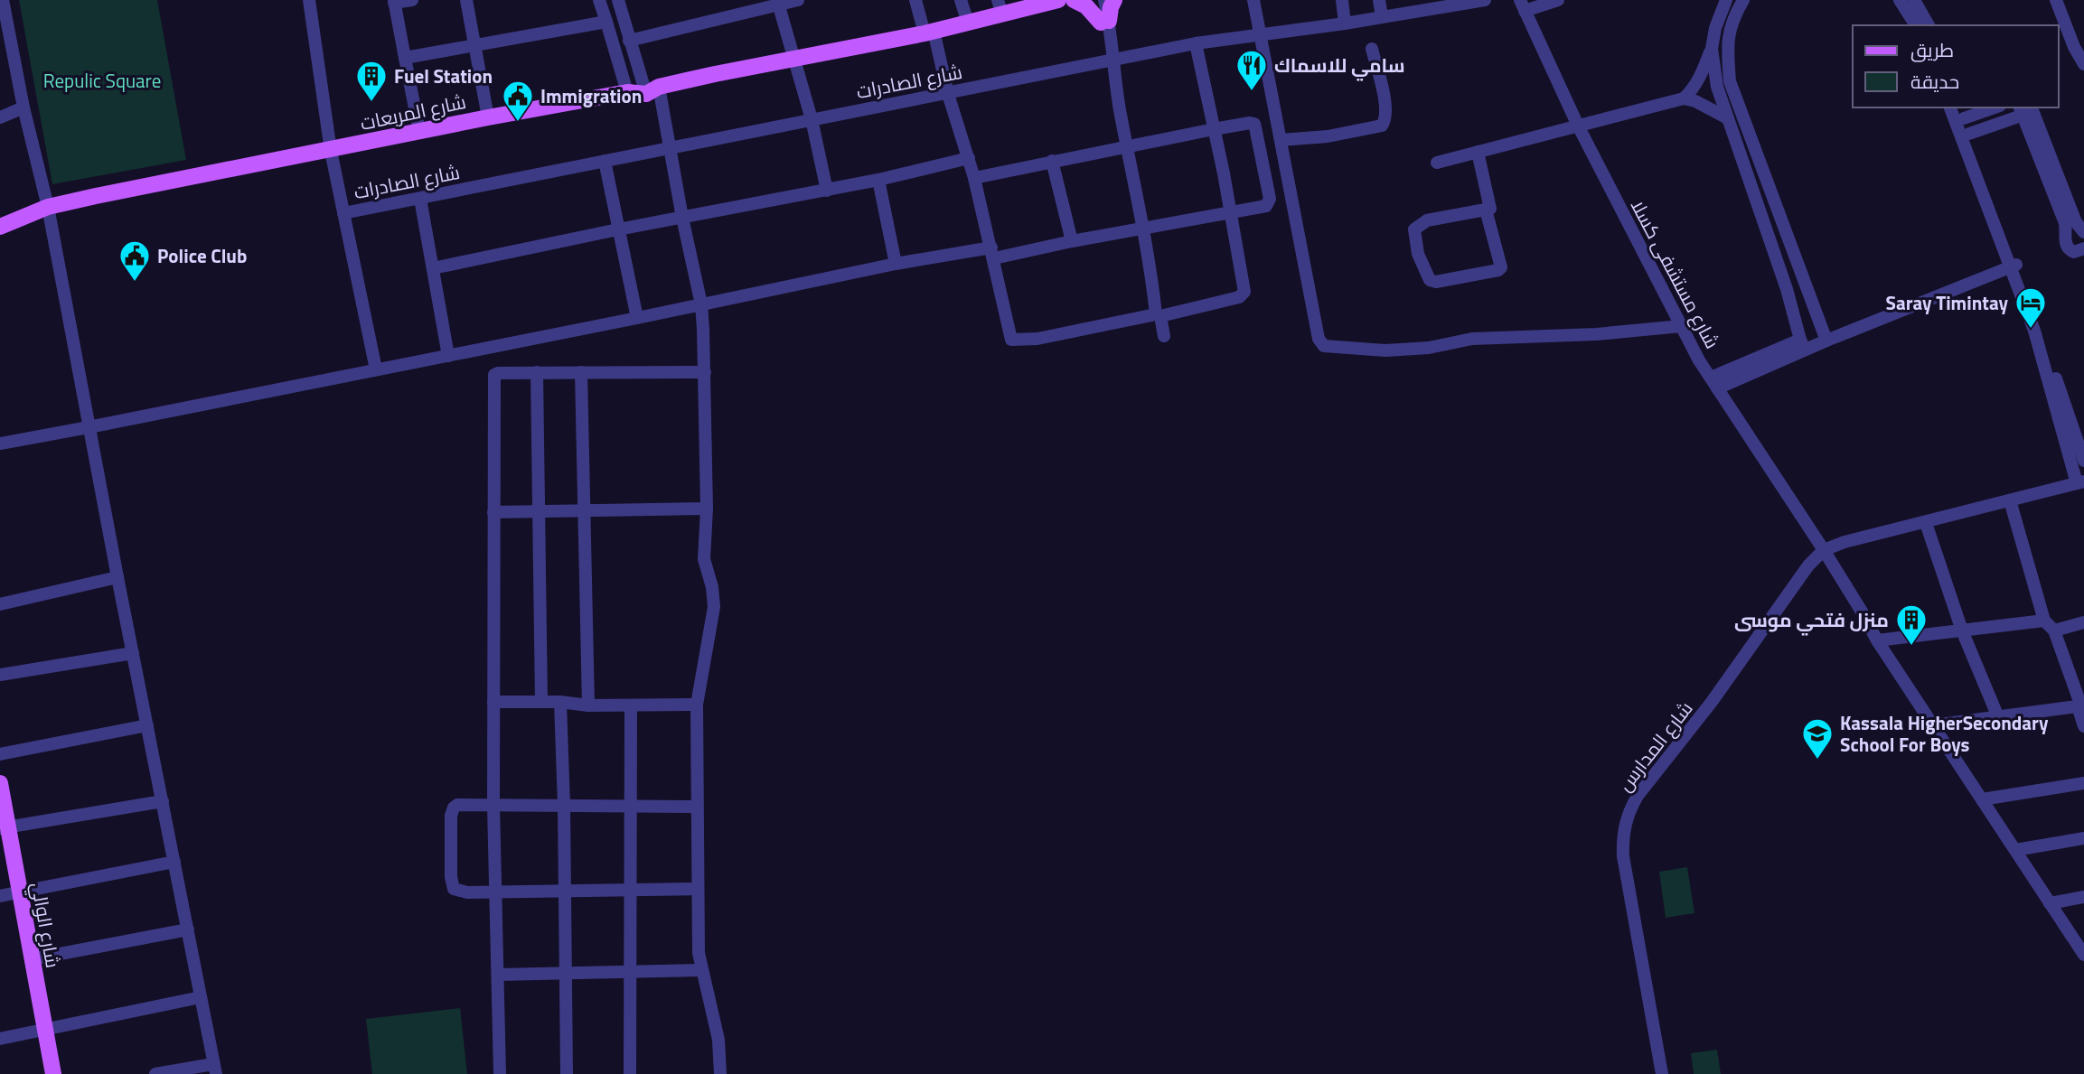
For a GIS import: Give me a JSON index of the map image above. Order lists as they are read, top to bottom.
{
  "streets": {
    "main road": ["شارع المربعات", "شارع الوالي"],
    "street": ["شارع الصادرات", "شارع مستشفى كسلا", "شارع المدارس"]
  },
  "crossings": [
    ["شارع مستشفى كسلا", "شارع المدارس"]
  ],
  "parks": ["Repulic Square"],
  "places": {
    "restaurant": ["سامي للاسماك"],
    "building": ["Fuel Station", "منزل فتحي موسى"],
    "public building": ["Immigration", "Police Club"],
    "hotel": ["Saray Timintay"],
    "school or university": ["Kassala HigherSecondary School For Boys"]
  },
  "legend": ["طريق", "حديقة"]
}
